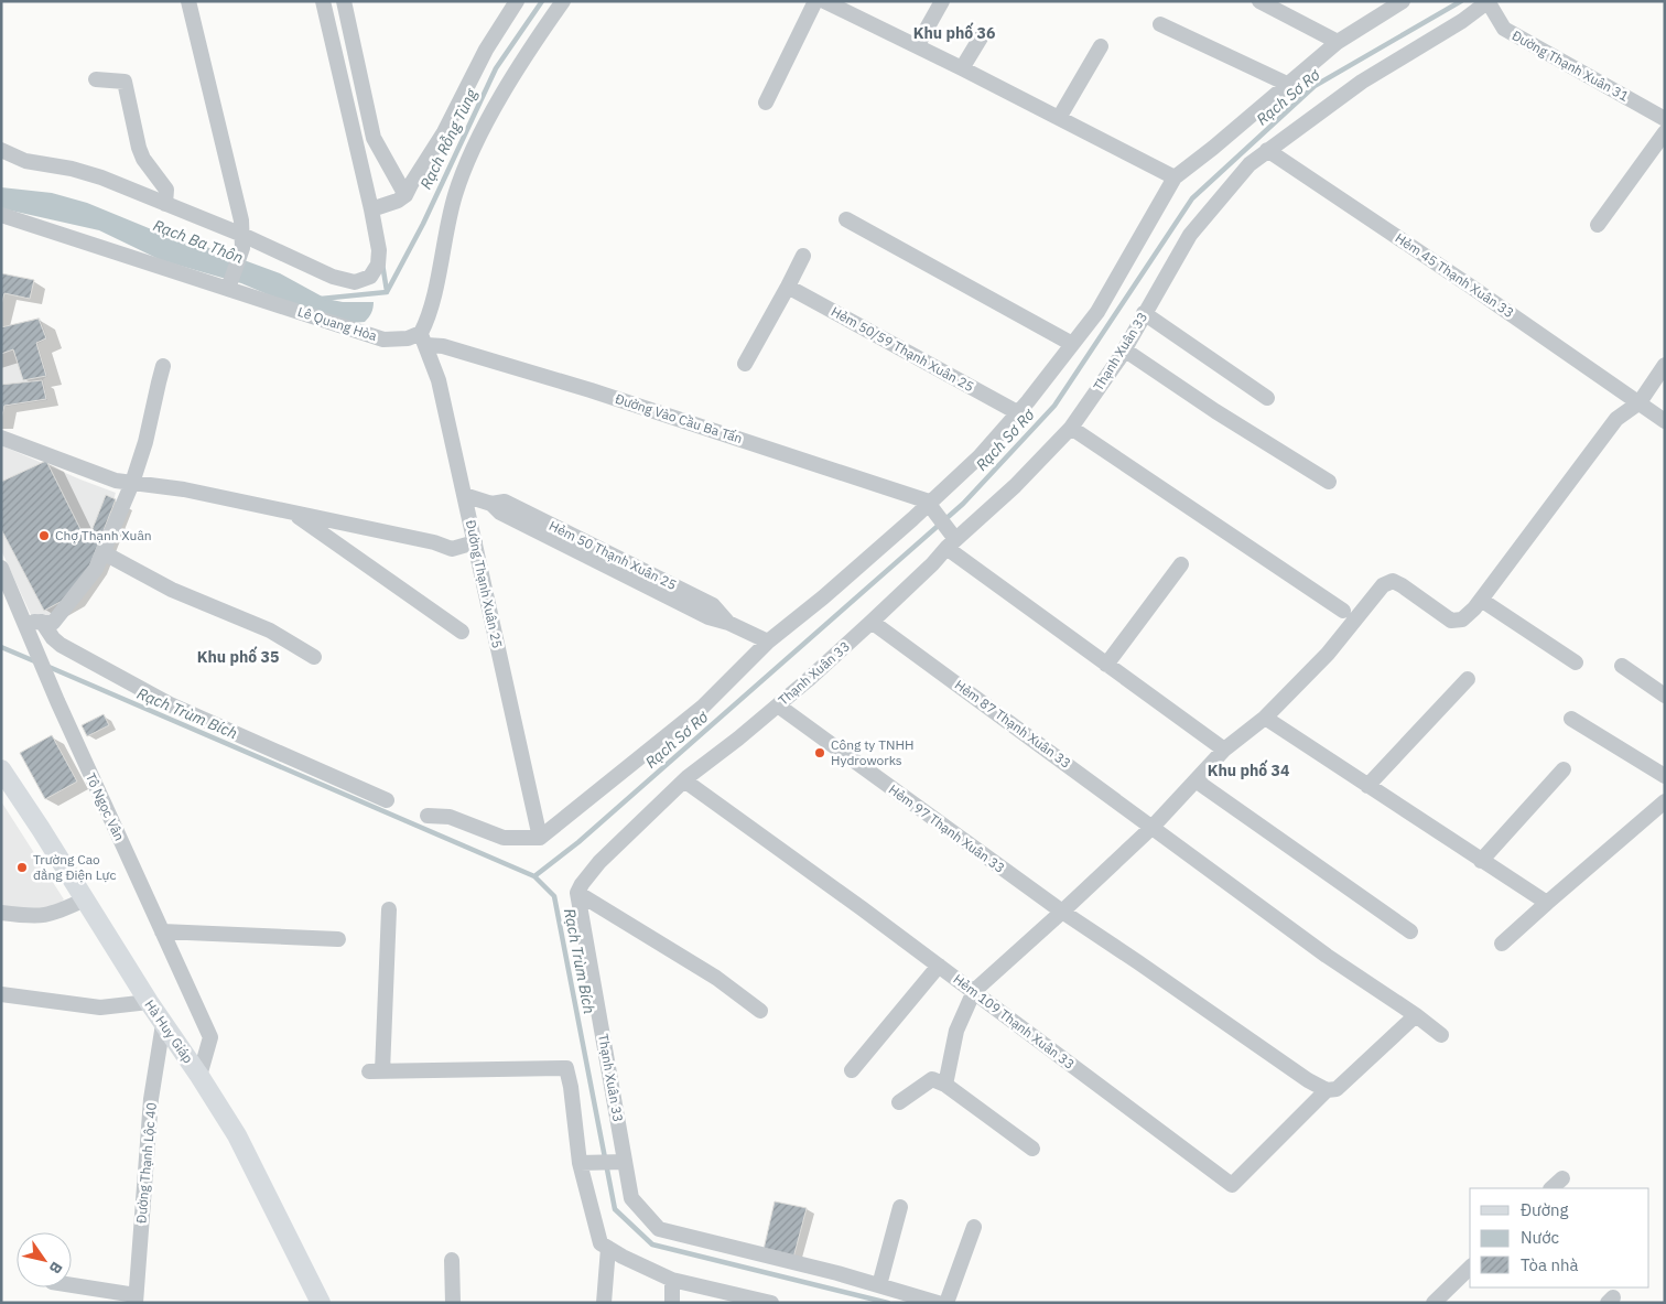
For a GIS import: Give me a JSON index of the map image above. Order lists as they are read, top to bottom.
{
  "streets": {
    "main road": ["Hà Huy Giáp"],
    "street": [
      "Đường Thạnh Xuân 31",
      "Hẻm 45 Thạnh Xuân 33",
      "Lê Quang Hòa",
      "Hẻm 50/59 Thạnh Xuân 25",
      "Thạnh Xuân 33",
      "Đường Vào Cầu Ba Tấn",
      "Hẻm 50 Thạnh Xuân 25",
      "Đường Thạnh Xuân 25",
      "Hẻm 87 Thạnh Xuân 33",
      "Tô Ngọc Vân",
      "Hẻm 97 Thạnh Xuân 33",
      "Hẻm 109 Thạnh Xuân 33",
      "Đường Thạnh Lộc 40"
    ]
  },
  "crossings": [
    ["Đường Thạnh Xuân 31", "Thạnh Xuân 33"],
    ["Hẻm 45 Thạnh Xuân 33", "Thạnh Xuân 33"],
    ["Lê Quang Hòa", "Đường Vào Cầu Ba Tấn"],
    ["Lê Quang Hòa", "Đường Thạnh Xuân 25"],
    ["Thạnh Xuân 33", "Hẻm 87 Thạnh Xuân 33"],
    ["Thạnh Xuân 33", "Hẻm 97 Thạnh Xuân 33"],
    ["Thạnh Xuân 33", "Hẻm 109 Thạnh Xuân 33"],
    ["Đường Vào Cầu Ba Tấn", "Đường Thạnh Xuân 25"],
    ["Hẻm 50 Thạnh Xuân 25", "Đường Thạnh Xuân 25"],
    ["Tô Ngọc Vân", "Hà Huy Giáp"],
    ["Hẻm 97 Thạnh Xuân 33", "Hẻm 109 Thạnh Xuân 33"],
    ["Hà Huy Giáp", "Đường Thạnh Lộc 40"]
  ],
  "districts": ["Khu phố 36", "Khu phố 35", "Khu phố 34"],
  "water": [
    "Rạch Sơ Rơ",
    "Rạch Rỗng Tùng",
    "Rạch Ba Thôn",
    "Rạch Trùm Bích"
  ],
  "places": ["Chợ Thạnh Xuân", "Công ty TNHH Hydroworks", "Trường Cao đẳng Điện Lực"],
  "legend": ["Đường", "Nước", "Tòa nhà"],
  "north": "bottom right"
}
